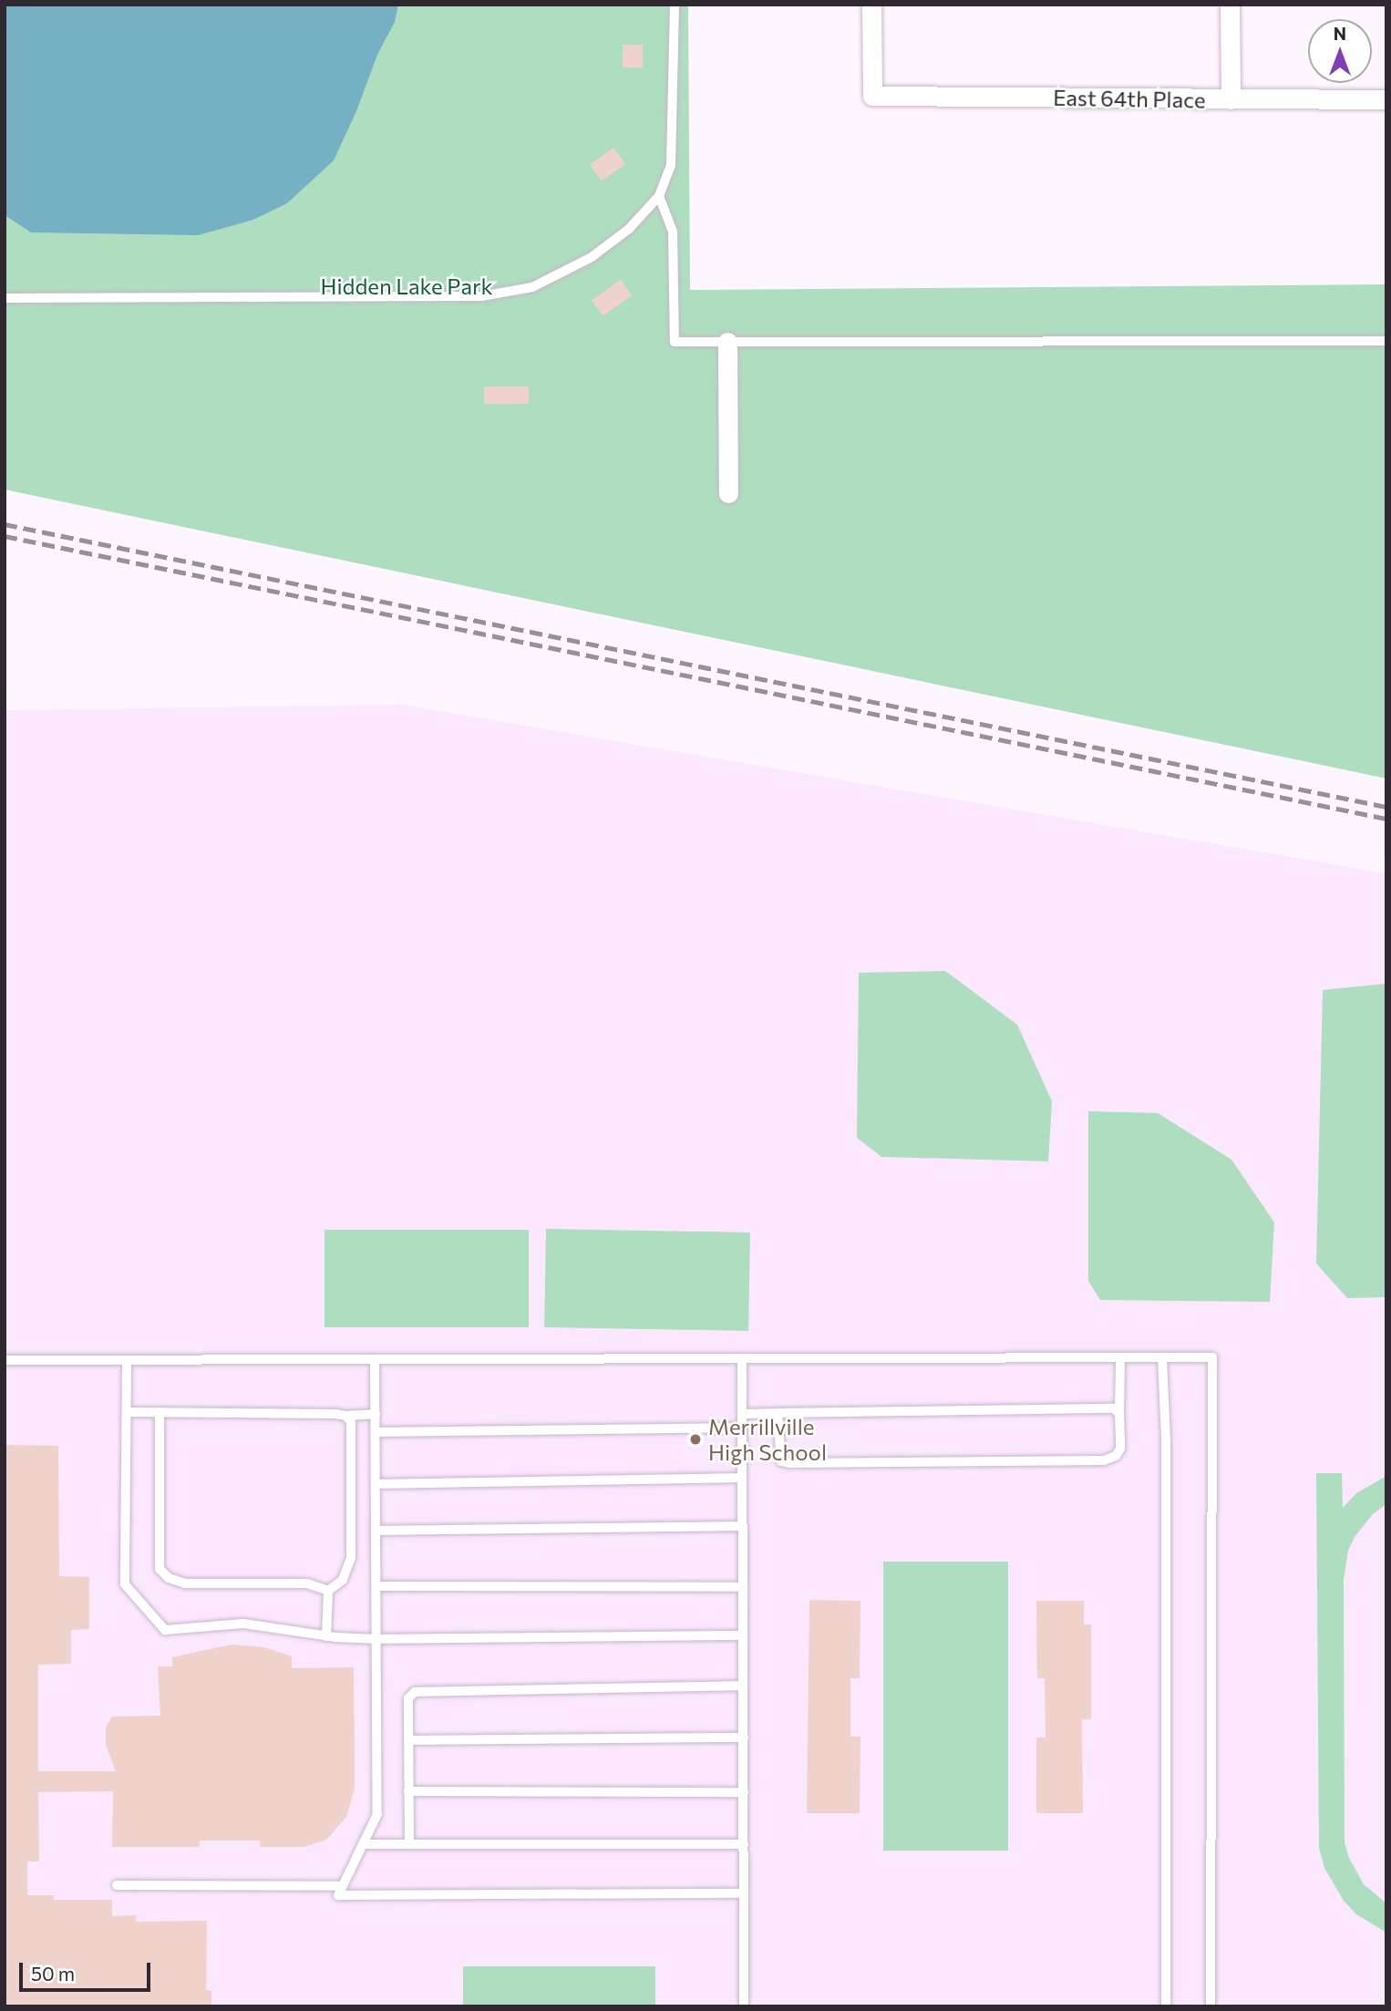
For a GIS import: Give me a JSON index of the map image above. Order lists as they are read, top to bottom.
{
  "streets": {
    "street": ["East 64th Place"]
  },
  "parks": ["Hidden Lake Park"],
  "places": ["Merrillville High School"],
  "scale_bar": "50 m",
  "north": "top"
}
